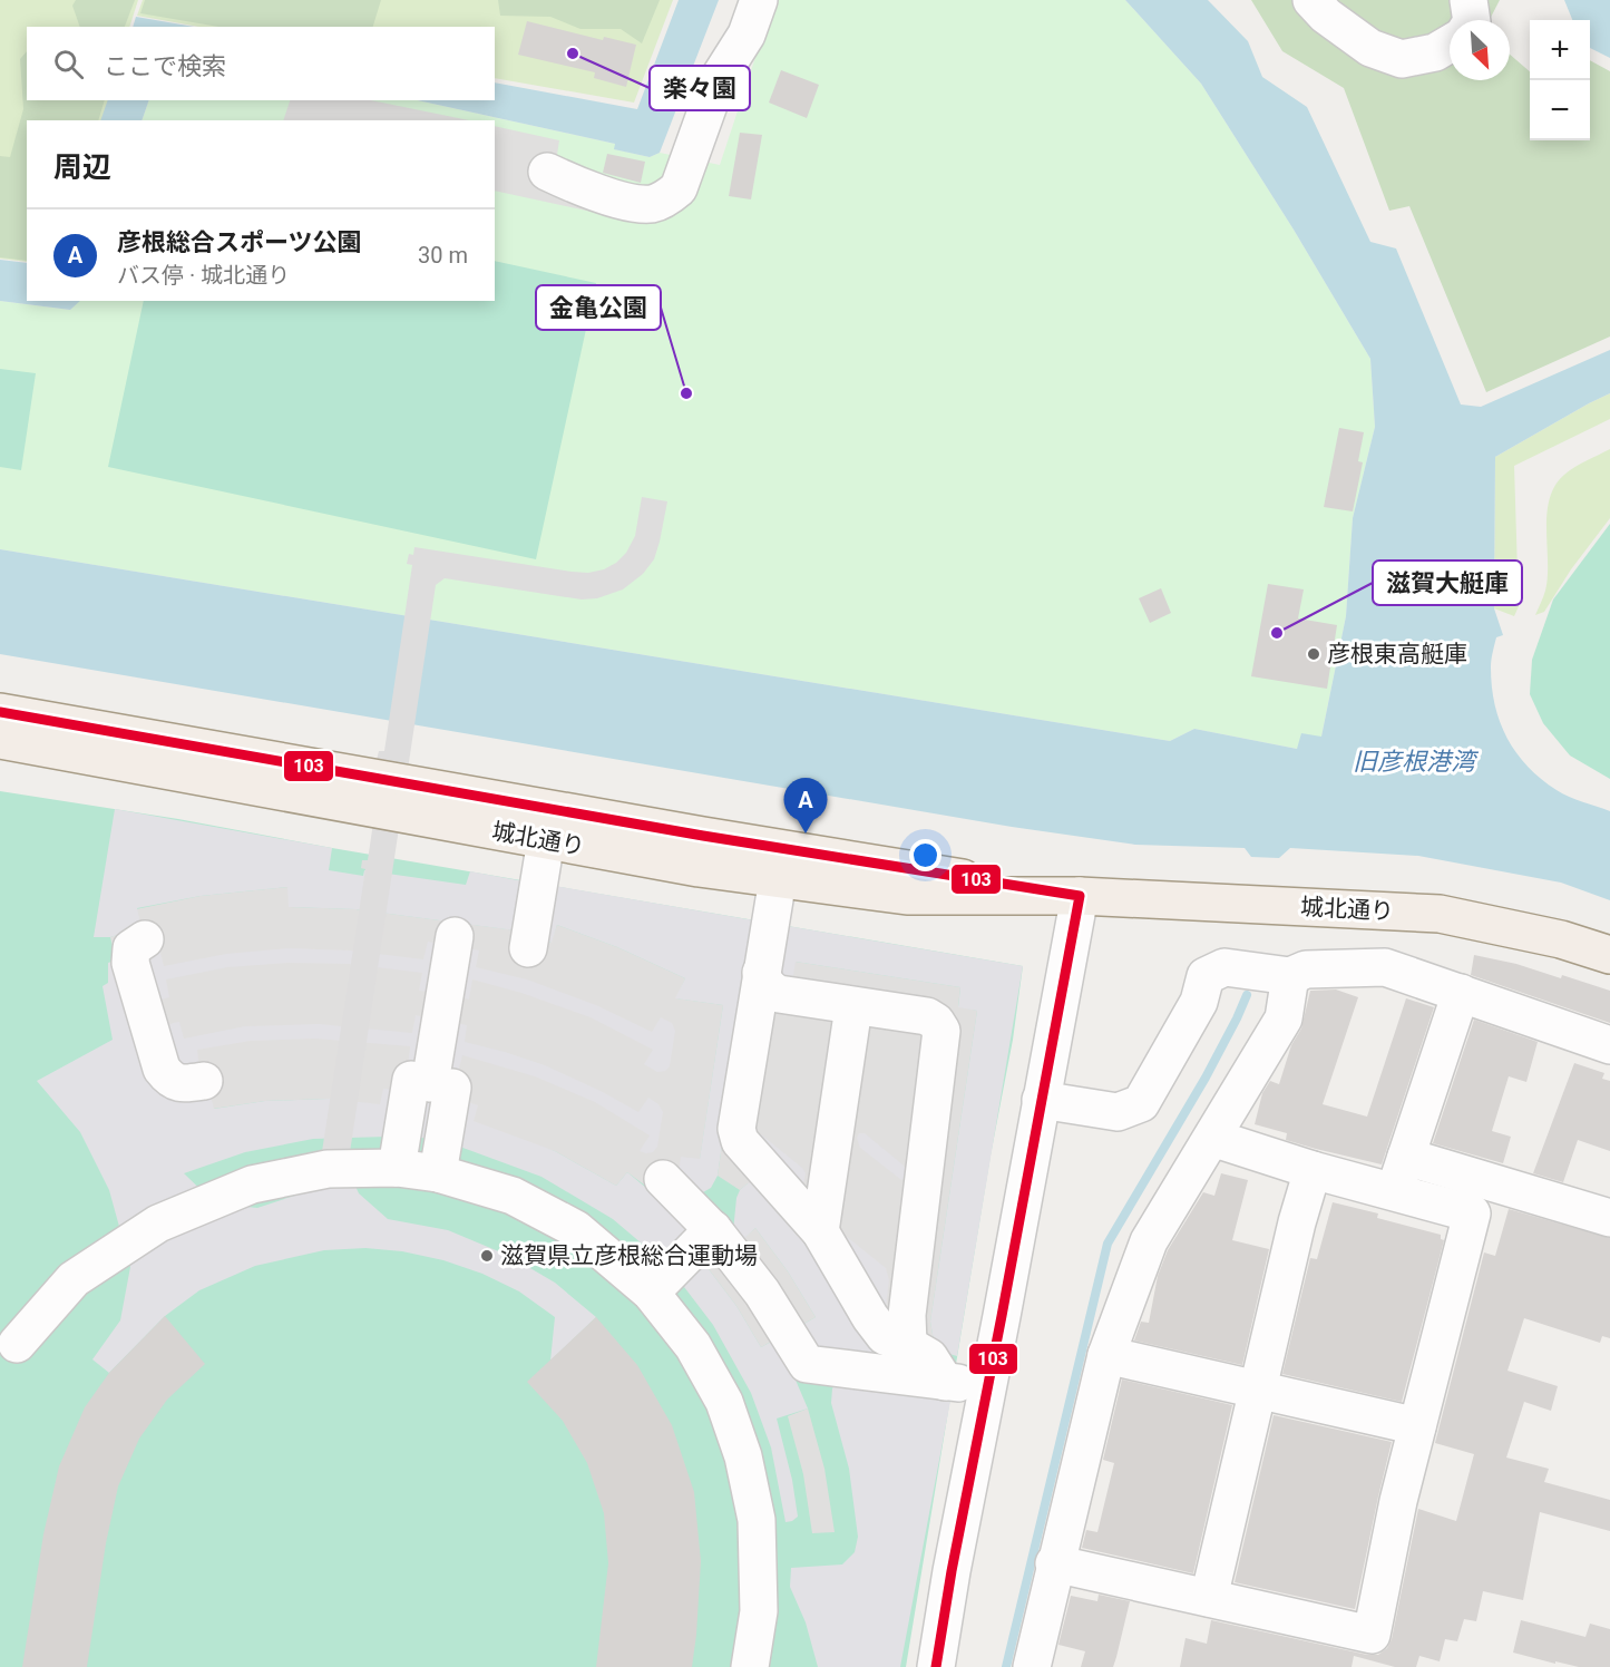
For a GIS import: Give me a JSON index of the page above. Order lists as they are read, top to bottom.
{
  "streets": {
    "main road": ["城北通り"]
  },
  "water": ["旧彦根港湾"],
  "places": [
    "楽々園",
    "金亀公園",
    "滋賀大艇庫",
    "彦根東高艇庫",
    "滋賀県立彦根総合運動場"
  ],
  "lines": ["transit line 103"],
  "north": "bottom right",
  "page": {
    "map_buttons": ["+", "−"],
    "search": "ここで検索",
    "heading": "周辺",
    "list": [
      {
        "mark": "A",
        "name": "彦根総合スポーツ公園",
        "note": "バス停 · 城北通り",
        "value": "30 m"
      }
    ],
    "pins": "A"
  }
}
